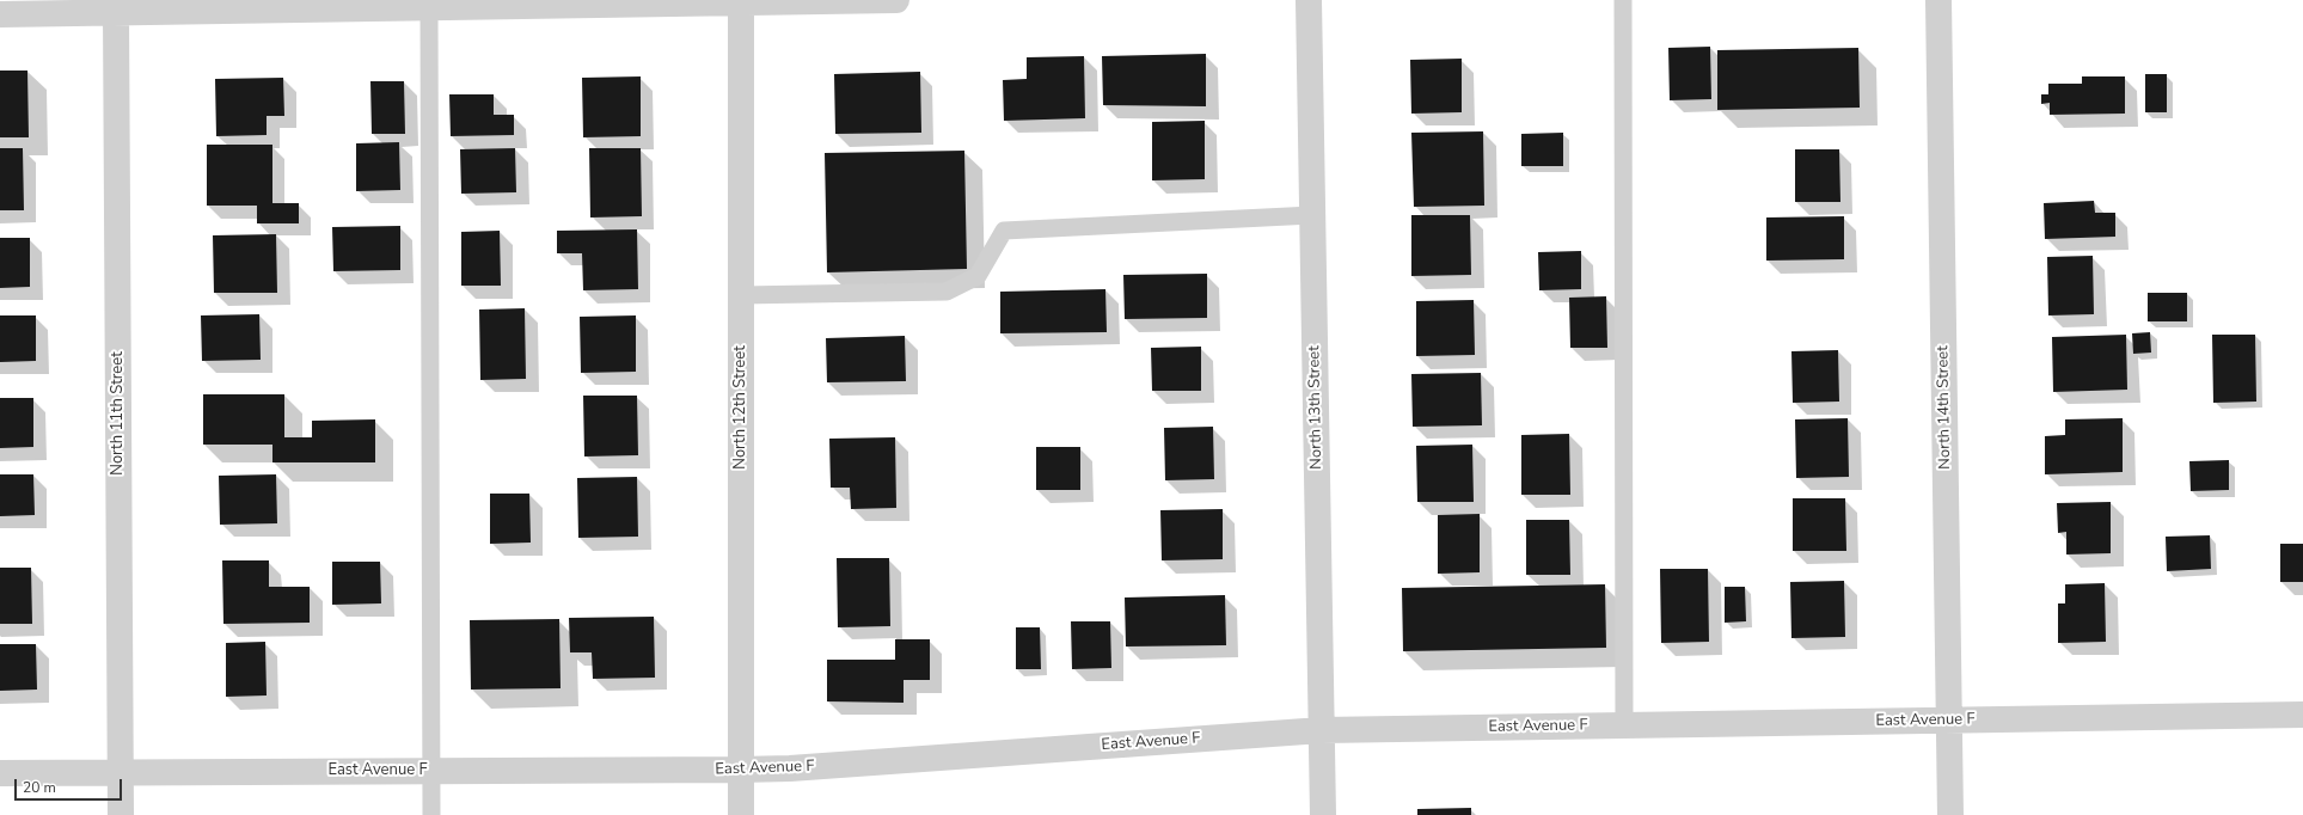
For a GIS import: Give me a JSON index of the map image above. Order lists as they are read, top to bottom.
{
  "streets": {
    "street": [
      "North 12th Street",
      "North 13th Street",
      "North 14th Street",
      "North 11th Street",
      "East Avenue F"
    ]
  },
  "crossings": [
    ["North 12th Street", "East Avenue F"],
    ["North 13th Street", "East Avenue F"],
    ["North 14th Street", "East Avenue F"],
    ["North 11th Street", "East Avenue F"]
  ],
  "scale_bar": "20 m"
}
